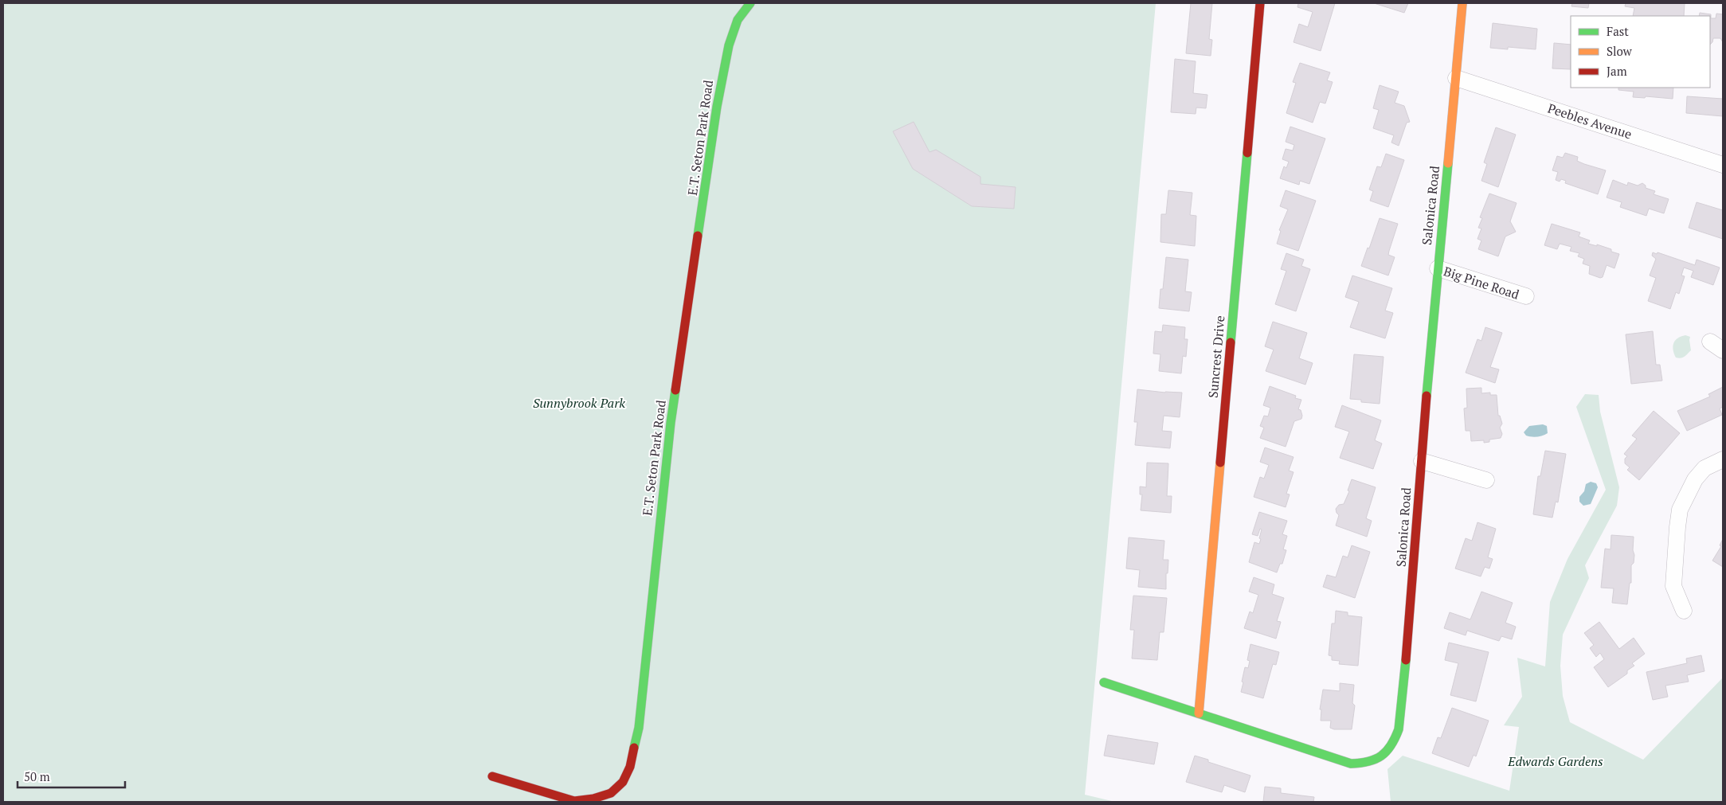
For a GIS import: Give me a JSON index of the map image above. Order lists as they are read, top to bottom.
{
  "streets": {
    "street": [
      "Peebles Avenue",
      "E.T. Seton Park Road",
      "Salonica Road",
      "Big Pine Road",
      "Suncrest Drive"
    ]
  },
  "crossings": [
    ["Peebles Avenue", "Salonica Road"],
    ["Salonica Road", "Big Pine Road"],
    ["Salonica Road", "Suncrest Drive"]
  ],
  "parks": ["Sunnybrook Park", "Edwards Gardens"],
  "legend": ["Fast", "Slow", "Jam"],
  "scale_bar": "50 m"
}
